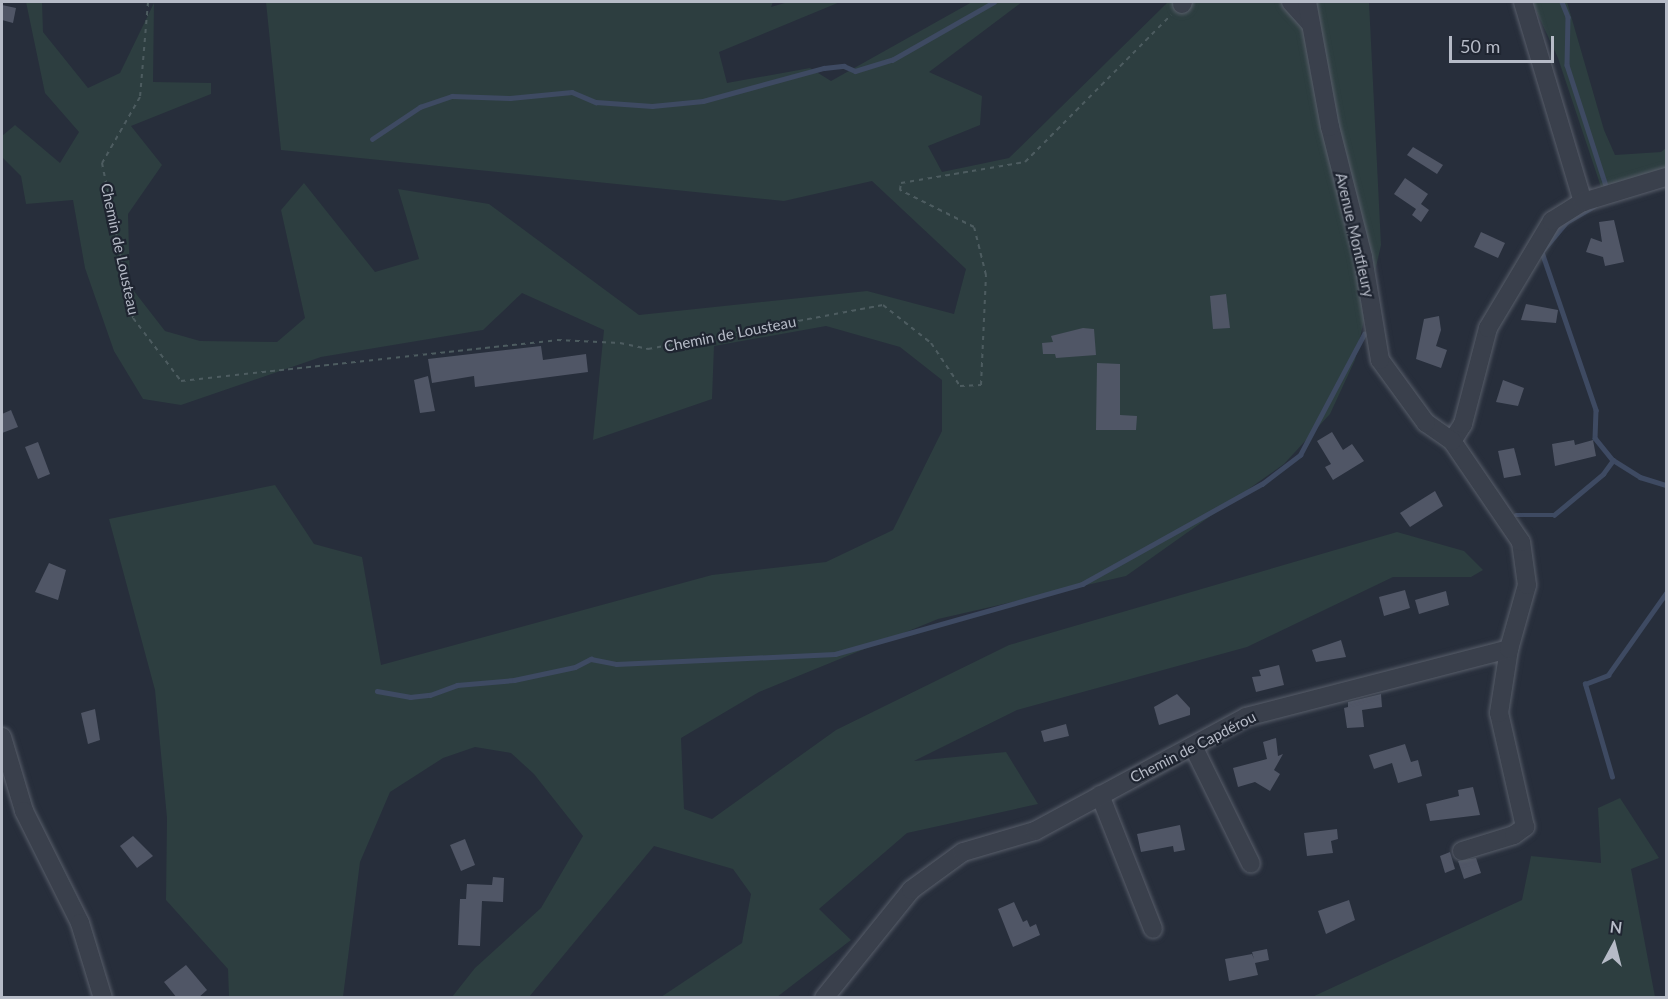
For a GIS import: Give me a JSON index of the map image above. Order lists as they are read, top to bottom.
{
  "streets": {
    "street": ["Avenue Montfleury", "Chemin de Capdérou"],
    "path": ["Chemin de Lousteau"]
  },
  "scale_bar": "50 m",
  "north": "top"
}
